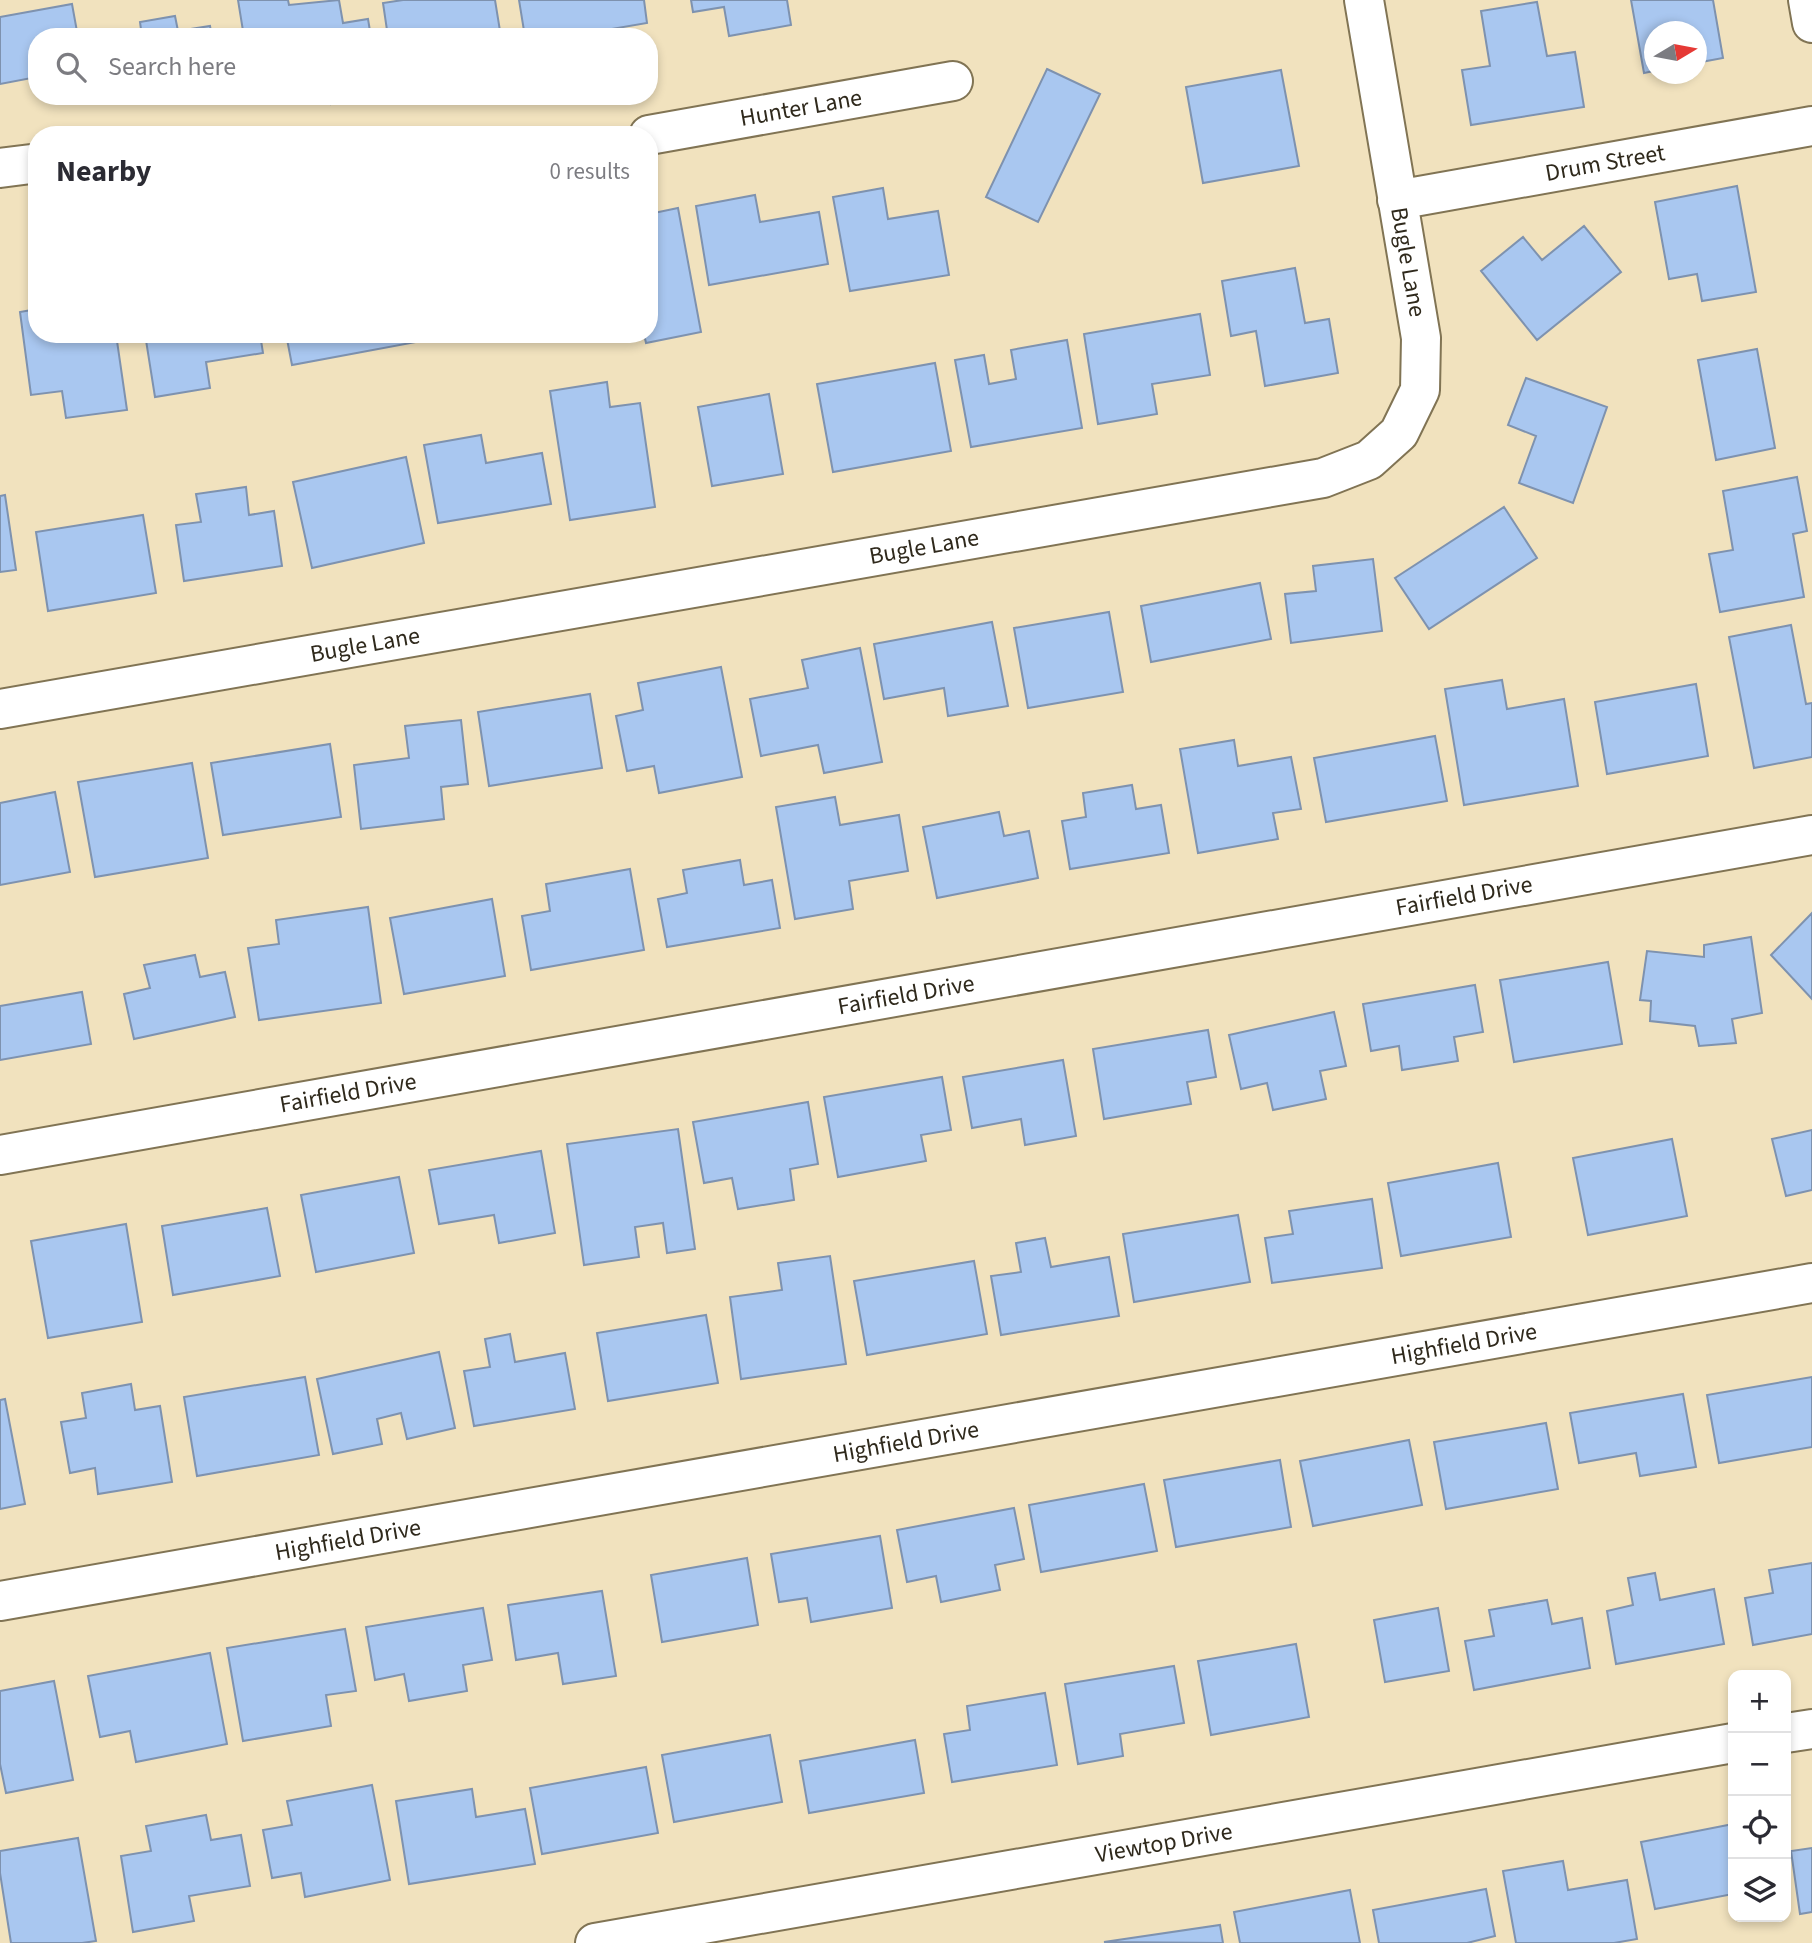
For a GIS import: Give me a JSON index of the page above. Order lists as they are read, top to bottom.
{
  "streets": {
    "street": [
      "Hunter Lane",
      "Drum Street",
      "Bugle Lane",
      "Fairfield Drive",
      "Highfield Drive",
      "Viewtop Drive"
    ]
  },
  "crossings": [
    ["Drum Street", "Bugle Lane"]
  ],
  "north": "right",
  "page": {
    "search": "Search here",
    "heading": ["Nearby", "0 results"],
    "map_buttons": ["+", "−"]
  }
}
